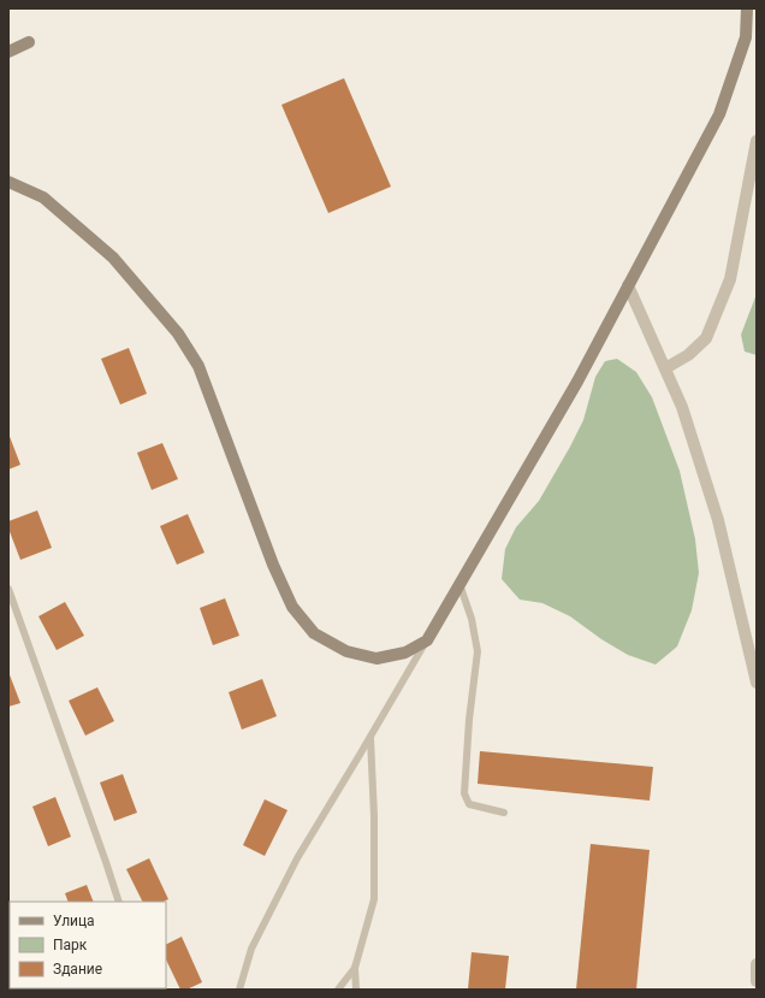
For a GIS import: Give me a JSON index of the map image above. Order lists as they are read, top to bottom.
{
  "legend": ["Улица", "Парк", "Здание"]
}
